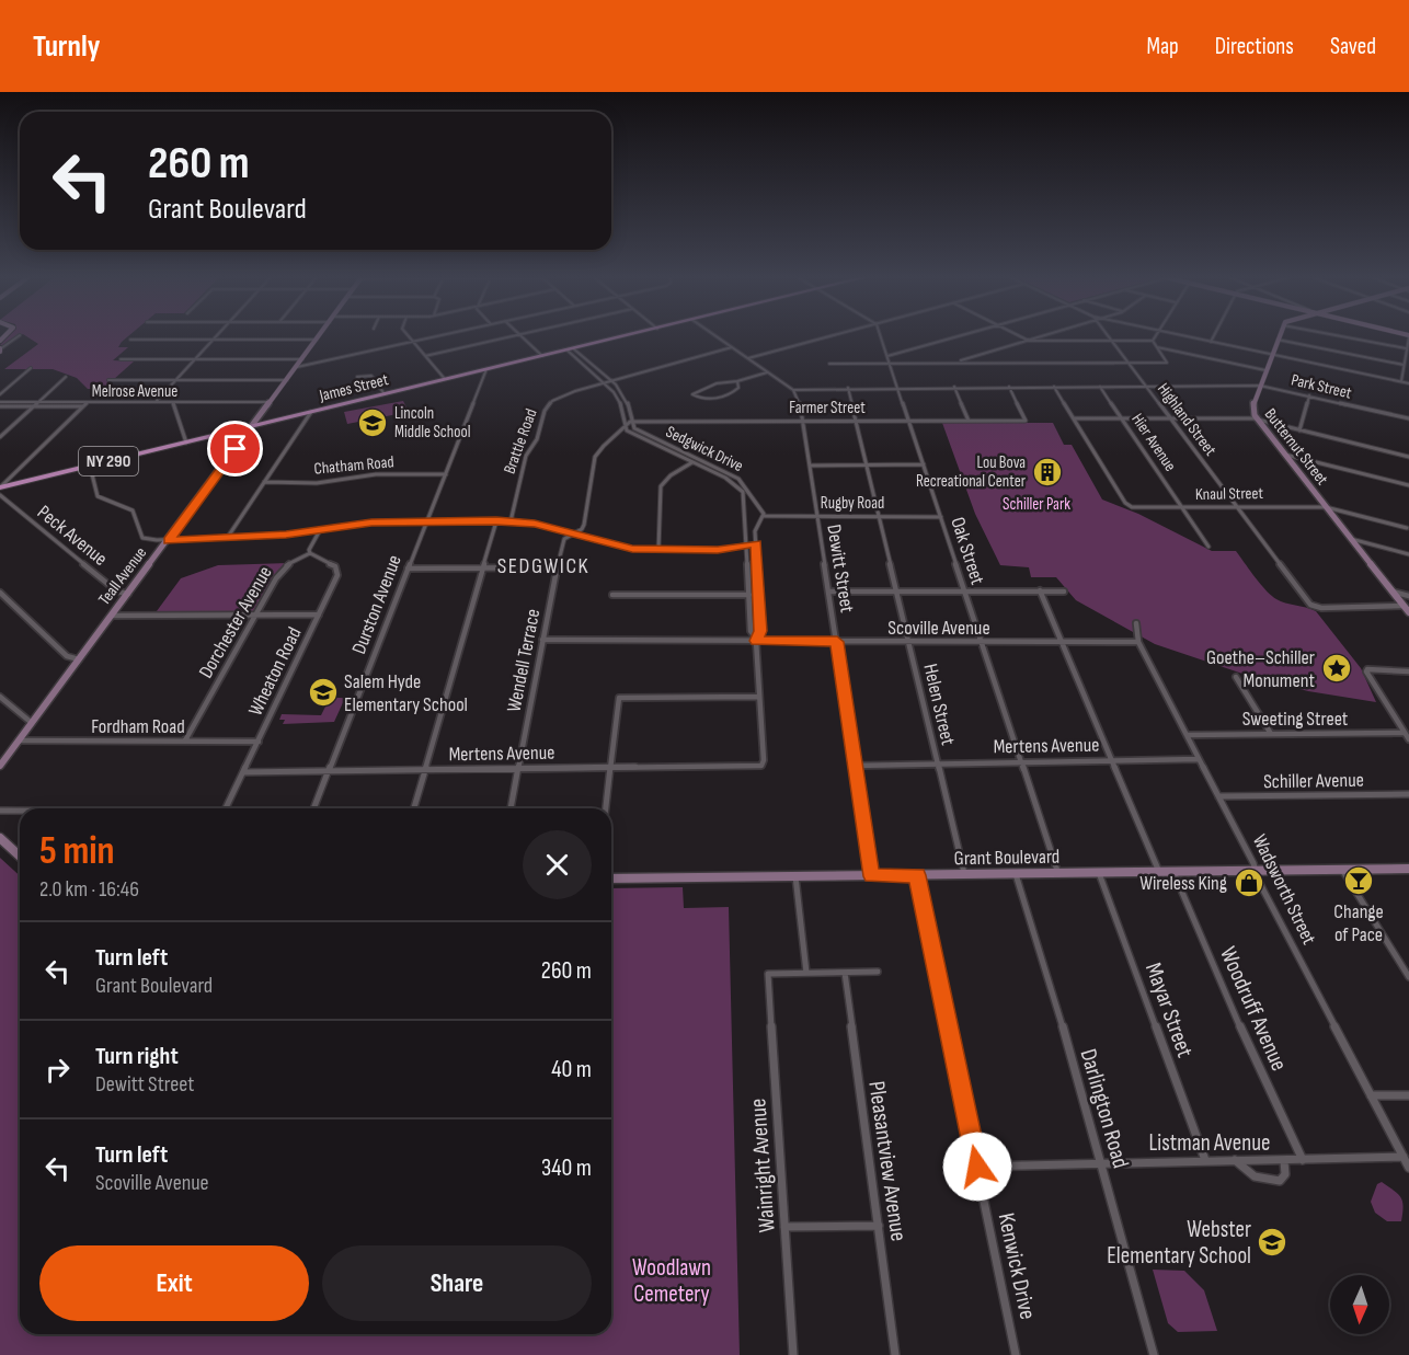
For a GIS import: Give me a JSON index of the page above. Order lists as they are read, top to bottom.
{
  "streets": {
    "main road": ["James Street", "NY 290"],
    "street": [
      "Park Street",
      "Melrose Avenue",
      "Farmer Street",
      "Highland Street",
      "Brattle Road",
      "Hier Avenue",
      "Butternut Street",
      "Sedgwick Drive",
      "Chatham Road",
      "Knaul Street",
      "Rugby Road",
      "Peck Avenue",
      "Oak Street",
      "Dewitt Street",
      "Teall Avenue",
      "Durston Avenue",
      "Dorchester Avenue",
      "Scoville Avenue",
      "Wendell Terrace",
      "Wheaton Road",
      "Helen Street",
      "Sweeting Street",
      "Fordham Road",
      "Mertens Avenue",
      "Schiller Avenue",
      "Grant Boulevard",
      "Wadsworth Street",
      "Woodruff Avenue",
      "Mayar Street",
      "Darlington Road",
      "Listman Avenue",
      "Pleasantview Avenue",
      "Wainright Avenue",
      "Kenwick Drive"
    ]
  },
  "crossings": [
    ["Park Street", "Farmer Street"],
    ["Park Street", "Highland Street"],
    ["Park Street", "Hier Avenue"],
    ["Park Street", "Butternut Street"],
    ["Park Street", "Oak Street"],
    ["Park Street", "Dewitt Street"],
    ["Park Street", "Helen Street"],
    ["James Street", "Teall Avenue"],
    ["James Street", "Durston Avenue"],
    ["Melrose Avenue", "Teall Avenue"],
    ["Farmer Street", "Sedgwick Drive"],
    ["Farmer Street", "Oak Street"],
    ["Farmer Street", "Dewitt Street"],
    ["Farmer Street", "Wendell Terrace"],
    ["Farmer Street", "Helen Street"],
    ["Highland Street", "Butternut Street"],
    ["Highland Street", "Knaul Street"],
    ["Hier Avenue", "Knaul Street"],
    ["Butternut Street", "Knaul Street"],
    ["Sedgwick Drive", "Rugby Road"],
    ["Sedgwick Drive", "Scoville Avenue"],
    ["Sedgwick Drive", "Wendell Terrace"],
    ["Sedgwick Drive", "Mertens Avenue"],
    ["Chatham Road", "Durston Avenue"],
    ["Rugby Road", "Oak Street"],
    ["Rugby Road", "Dewitt Street"],
    ["Rugby Road", "Helen Street"],
    ["Peck Avenue", "Teall Avenue"],
    ["Oak Street", "Scoville Avenue"],
    ["Oak Street", "Mertens Avenue"],
    ["Oak Street", "Grant Boulevard"],
    ["Dewitt Street", "Scoville Avenue"],
    ["Dewitt Street", "Mertens Avenue"],
    ["Dewitt Street", "Grant Boulevard"],
    ["Teall Avenue", "Fordham Road"],
    ["Durston Avenue", "Mertens Avenue"],
    ["Dorchester Avenue", "Wheaton Road"],
    ["Dorchester Avenue", "Fordham Road"],
    ["Scoville Avenue", "Wendell Terrace"],
    ["Scoville Avenue", "Helen Street"],
    ["Scoville Avenue", "Wadsworth Street"],
    ["Wendell Terrace", "Mertens Avenue"],
    ["Wheaton Road", "Fordham Road"],
    ["Wheaton Road", "Mertens Avenue"],
    ["Helen Street", "Mertens Avenue"],
    ["Helen Street", "Grant Boulevard"],
    ["Sweeting Street", "Wadsworth Street"],
    ["Mertens Avenue", "Wadsworth Street"],
    ["Schiller Avenue", "Wadsworth Street"],
    ["Grant Boulevard", "Wadsworth Street"],
    ["Grant Boulevard", "Woodruff Avenue"],
    ["Grant Boulevard", "Mayar Street"],
    ["Grant Boulevard", "Darlington Road"],
    ["Grant Boulevard", "Kenwick Drive"],
    ["Wadsworth Street", "Listman Avenue"],
    ["Woodruff Avenue", "Listman Avenue"],
    ["Mayar Street", "Listman Avenue"],
    ["Darlington Road", "Listman Avenue"],
    ["Listman Avenue", "Kenwick Drive"]
  ],
  "districts": ["SEDGWICK"],
  "parks": ["Schiller Park", "Woodlawn Cemetery"],
  "places": {
    "school or university": ["Lincoln Middle School", "Salem Hyde Elementary School", "Webster Elementary School"],
    "building": ["Lou Bova Recreational Center"],
    "place": ["Goethe–Schiller Monument"],
    "bar": ["Change of Pace"],
    "shop": ["Wireless King"]
  },
  "north": "bottom",
  "page": {
    "header": "Turnly",
    "nav": ["Map", "Directions", "Saved"],
    "turn": ["260 m", "Grant Boulevard"],
    "heading": ["5 min", "2.0 km · 16:46"],
    "list": [
      {
        "name": "Turn left",
        "note": "Grant Boulevard",
        "value": "260 m"
      },
      {
        "name": "Turn right",
        "note": "Dewitt Street",
        "value": "40 m"
      },
      {
        "name": "Turn left",
        "note": "Scoville Avenue",
        "value": "340 m"
      }
    ],
    "buttons": ["Exit", "Share"]
  }
}
